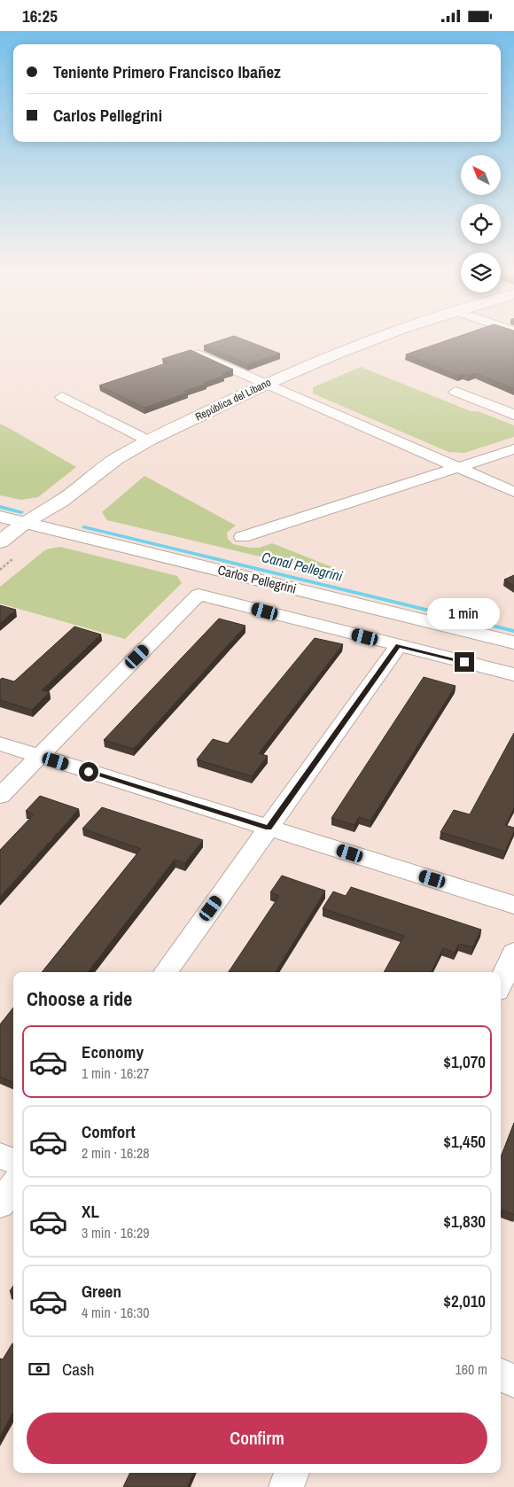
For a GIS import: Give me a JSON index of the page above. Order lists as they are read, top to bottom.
{
  "streets": {
    "street": ["República del Líbano", "Carlos Pellegrini"]
  },
  "crossings": [
    ["República del Líbano", "Carlos Pellegrini"]
  ],
  "water": ["Canal Pellegrini"],
  "north": "top left",
  "page": {
    "status": "16:25",
    "banner": ["Teniente Primero Francisco Ibañez", "Carlos Pellegrini"],
    "bubble": "1 min",
    "heading": "Choose a ride",
    "list": [
      {
        "name": "Economy",
        "note": "1 min · 16:27",
        "value": "$1,070"
      },
      {
        "name": "Comfort",
        "note": "2 min · 16:28",
        "value": "$1,450"
      },
      {
        "name": "XL",
        "note": "3 min · 16:29",
        "value": "$1,830"
      },
      {
        "name": "Green",
        "note": "4 min · 16:30",
        "value": "$2,010"
      }
    ],
    "pay": ["Cash", "160 m"],
    "buttons": "Confirm"
  }
}
